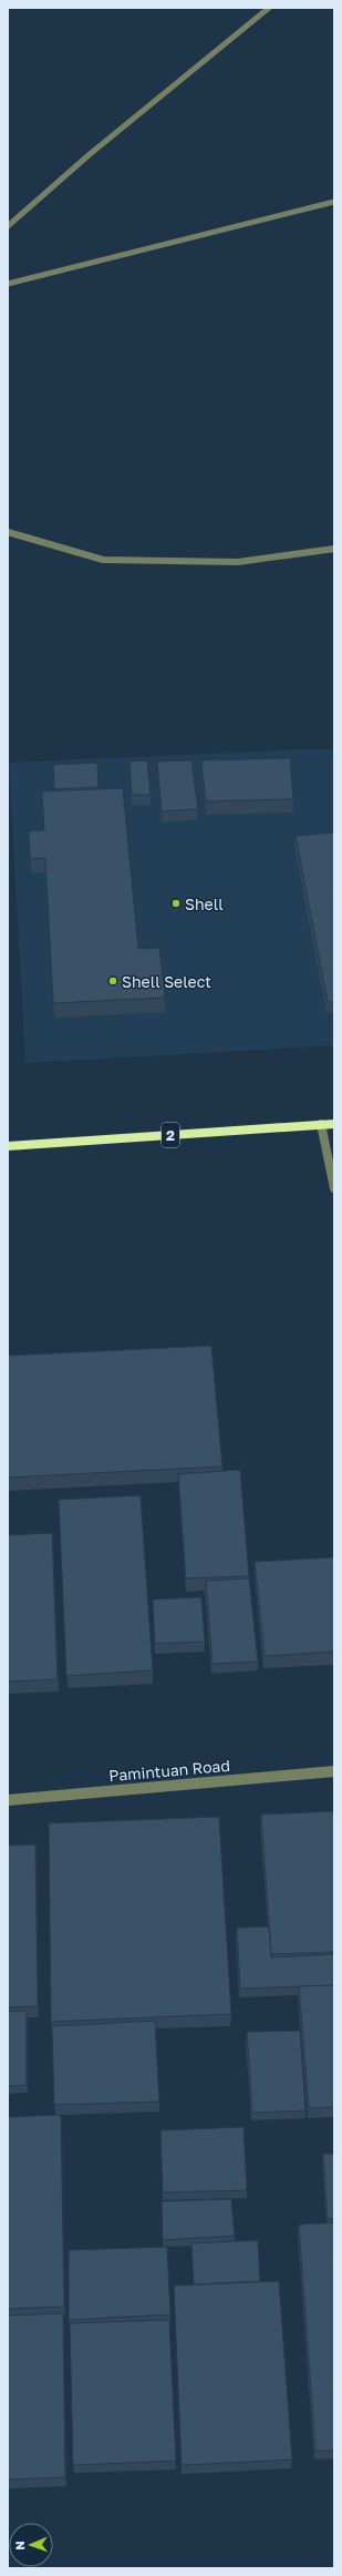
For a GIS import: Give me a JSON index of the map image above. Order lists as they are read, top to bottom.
{
  "streets": {
    "highway": ["2"],
    "street": ["Pamintuan Road"]
  },
  "places": ["Shell", "Shell Select"],
  "north": "left"
}
